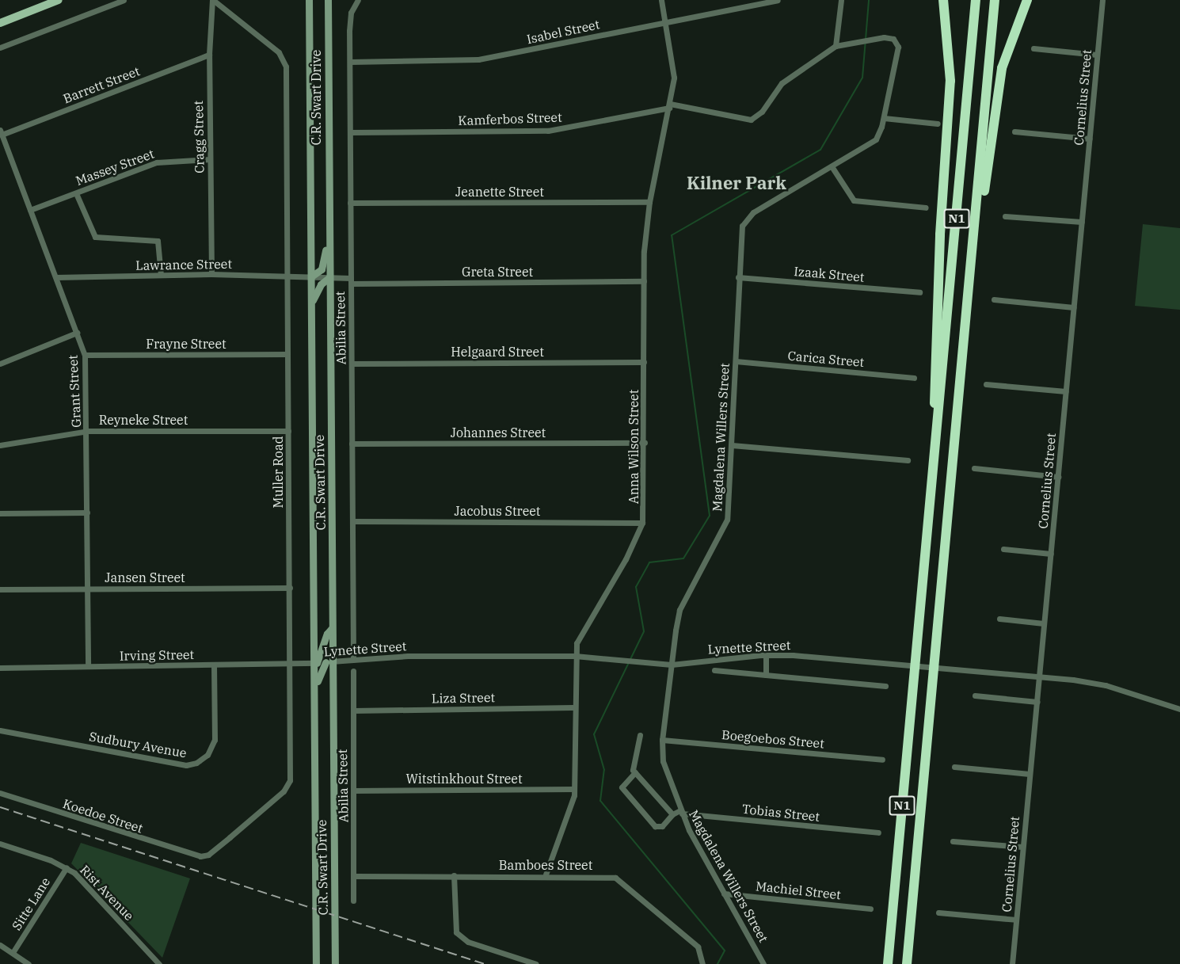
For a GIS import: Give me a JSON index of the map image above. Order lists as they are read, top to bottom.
{
  "streets": {
    "highway": ["N1"],
    "main road": ["C.R. Swart Drive"],
    "street": [
      "Isabel Street",
      "Barrett Street",
      "Cornelius Street",
      "Kamferbos Street",
      "Cragg Street",
      "Massey Street",
      "Jeanette Street",
      "Lawrance Street",
      "Greta Street",
      "Izaak Street",
      "Abilia Street",
      "Frayne Street",
      "Helgaard Street",
      "Carica Street",
      "Grant Street",
      "Reyneke Street",
      "Johannes Street",
      "Magdalena Willers Street",
      "Anna Wilson Street",
      "Muller Road",
      "Jacobus Street",
      "Jansen Street",
      "Lynette Street",
      "Irving Street",
      "Liza Street",
      "Boegoebos Street",
      "Sudbury Avenue",
      "Witstinkhout Street",
      "Tobias Street",
      "Koedoe Street",
      "Bamboes Street",
      "Machiel Street",
      "Rist Avenue",
      "Sitte Lane"
    ]
  },
  "crossings": [
    ["Isabel Street", "Abilia Street"],
    ["Isabel Street", "Anna Wilson Street"],
    ["Barrett Street", "Cragg Street"],
    ["Barrett Street", "Grant Street"],
    ["C.R. Swart Drive", "Lawrance Street"],
    ["C.R. Swart Drive", "Greta Street"],
    ["C.R. Swart Drive", "Lynette Street"],
    ["C.R. Swart Drive", "Irving Street"],
    ["Cornelius Street", "Lynette Street"],
    ["Kamferbos Street", "Abilia Street"],
    ["Kamferbos Street", "Magdalena Willers Street"],
    ["Kamferbos Street", "Anna Wilson Street"],
    ["Cragg Street", "Massey Street"],
    ["Cragg Street", "Lawrance Street"],
    ["Cragg Street", "Muller Road"],
    ["Massey Street", "Grant Street"],
    ["Jeanette Street", "Abilia Street"],
    ["Jeanette Street", "Anna Wilson Street"],
    ["Lawrance Street", "Greta Street"],
    ["Lawrance Street", "Grant Street"],
    ["Lawrance Street", "Muller Road"],
    ["Greta Street", "Abilia Street"],
    ["Greta Street", "Anna Wilson Street"],
    ["Izaak Street", "Magdalena Willers Street"],
    ["Abilia Street", "Helgaard Street"],
    ["Abilia Street", "Johannes Street"],
    ["Abilia Street", "Jacobus Street"],
    ["Abilia Street", "Lynette Street"],
    ["Abilia Street", "Liza Street"],
    ["Abilia Street", "Witstinkhout Street"],
    ["Abilia Street", "Bamboes Street"],
    ["Frayne Street", "Grant Street"],
    ["Frayne Street", "Muller Road"],
    ["Helgaard Street", "Anna Wilson Street"],
    ["Carica Street", "Magdalena Willers Street"],
    ["Grant Street", "Reyneke Street"],
    ["Grant Street", "Jansen Street"],
    ["Grant Street", "Irving Street"],
    ["Reyneke Street", "Muller Road"],
    ["Johannes Street", "Anna Wilson Street"],
    ["Magdalena Willers Street", "Lynette Street"],
    ["Magdalena Willers Street", "Boegoebos Street"],
    ["Magdalena Willers Street", "Tobias Street"],
    ["Magdalena Willers Street", "Machiel Street"],
    ["Anna Wilson Street", "Jacobus Street"],
    ["Anna Wilson Street", "Lynette Street"],
    ["Anna Wilson Street", "Liza Street"],
    ["Anna Wilson Street", "Witstinkhout Street"],
    ["Anna Wilson Street", "Bamboes Street"],
    ["Muller Road", "Jansen Street"],
    ["Muller Road", "Irving Street"],
    ["Muller Road", "Koedoe Street"],
    ["Lynette Street", "Irving Street"],
    ["Irving Street", "Sudbury Avenue"],
    ["Rist Avenue", "Sitte Lane"]
  ],
  "districts": ["Kilner Park"]
}
